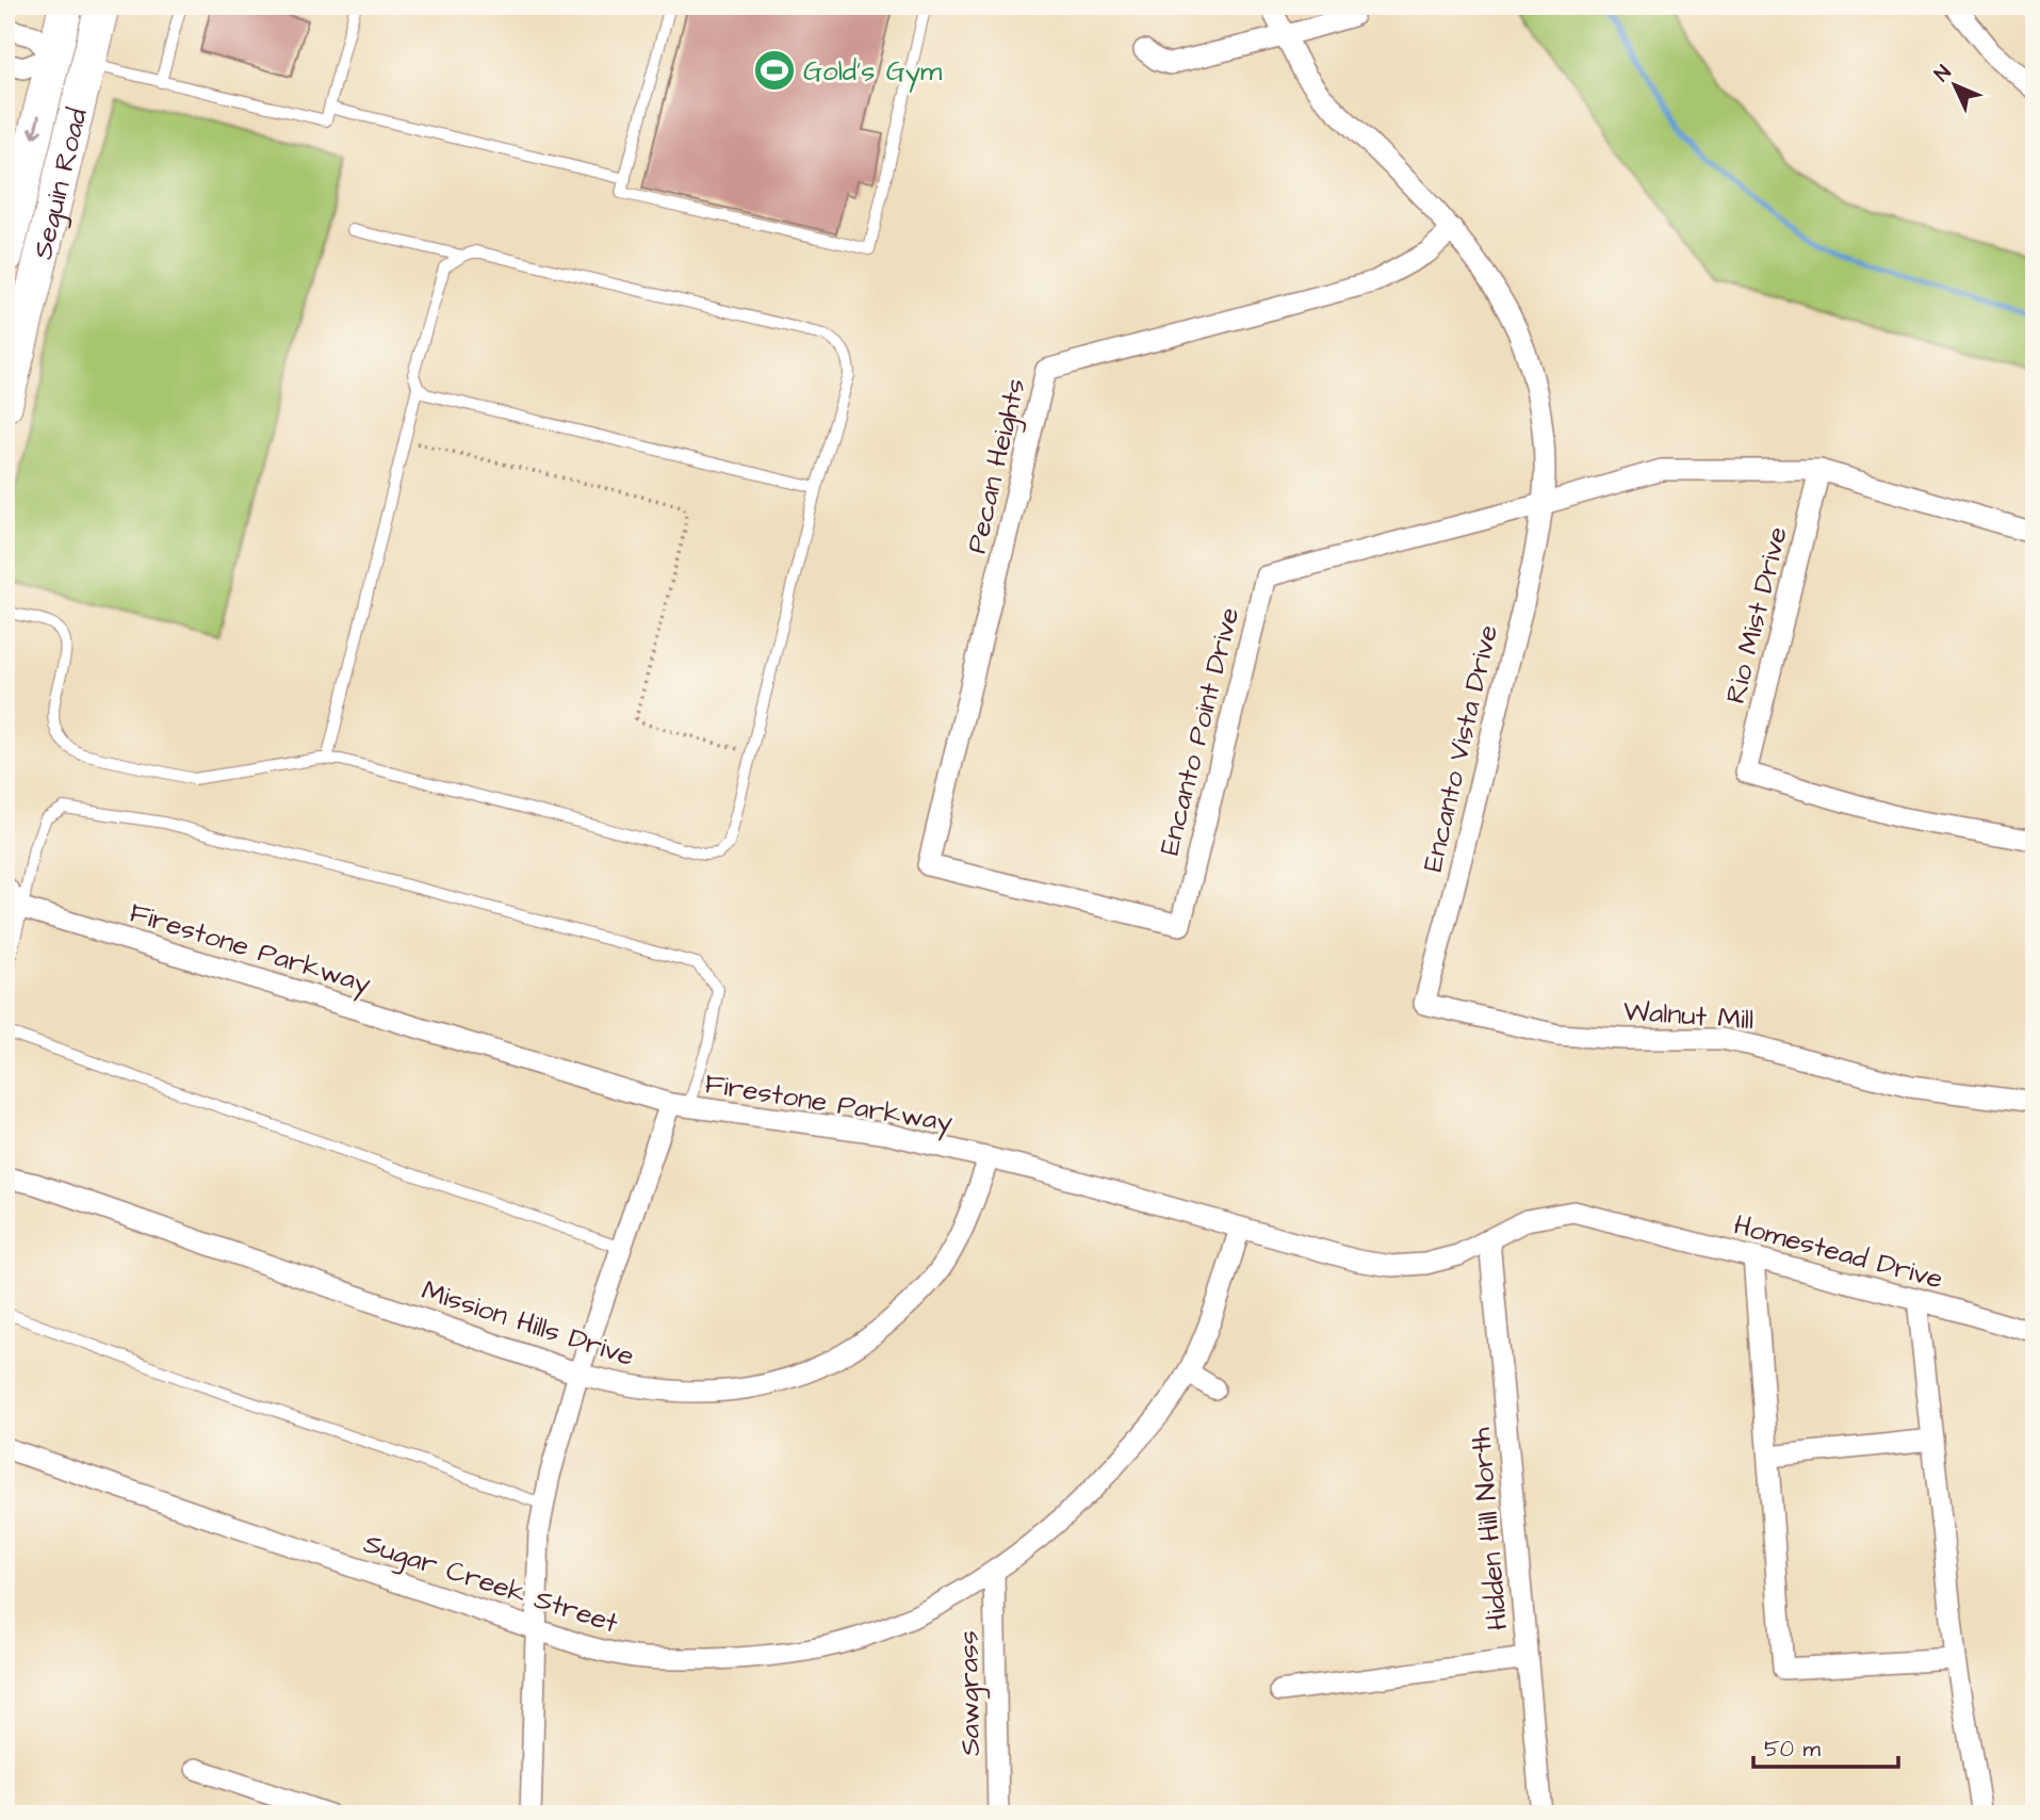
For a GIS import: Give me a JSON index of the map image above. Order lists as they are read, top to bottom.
{
  "streets": {
    "main road": ["Seguin Road"],
    "street": [
      "Pecan Heights",
      "Rio Mist Drive",
      "Encanto Point Drive",
      "Encanto Vista Drive",
      "Firestone Parkway",
      "Walnut Mill",
      "Homestead Drive",
      "Mission Hills Drive",
      "Hidden Hill North",
      "Sugar Creek Street",
      "Sawgrass"
    ]
  },
  "crossings": [
    ["Pecan Heights", "Encanto Point Drive"],
    ["Rio Mist Drive", "Encanto Point Drive"],
    ["Encanto Point Drive", "Encanto Vista Drive"],
    ["Encanto Vista Drive", "Walnut Mill"],
    ["Firestone Parkway", "Homestead Drive"],
    ["Firestone Parkway", "Mission Hills Drive"],
    ["Firestone Parkway", "Hidden Hill North"],
    ["Firestone Parkway", "Sugar Creek Street"],
    ["Sugar Creek Street", "Sawgrass"]
  ],
  "places": {
    "sports": ["Gold's Gym"]
  },
  "scale_bar": "50 m",
  "north": "top left"
}
